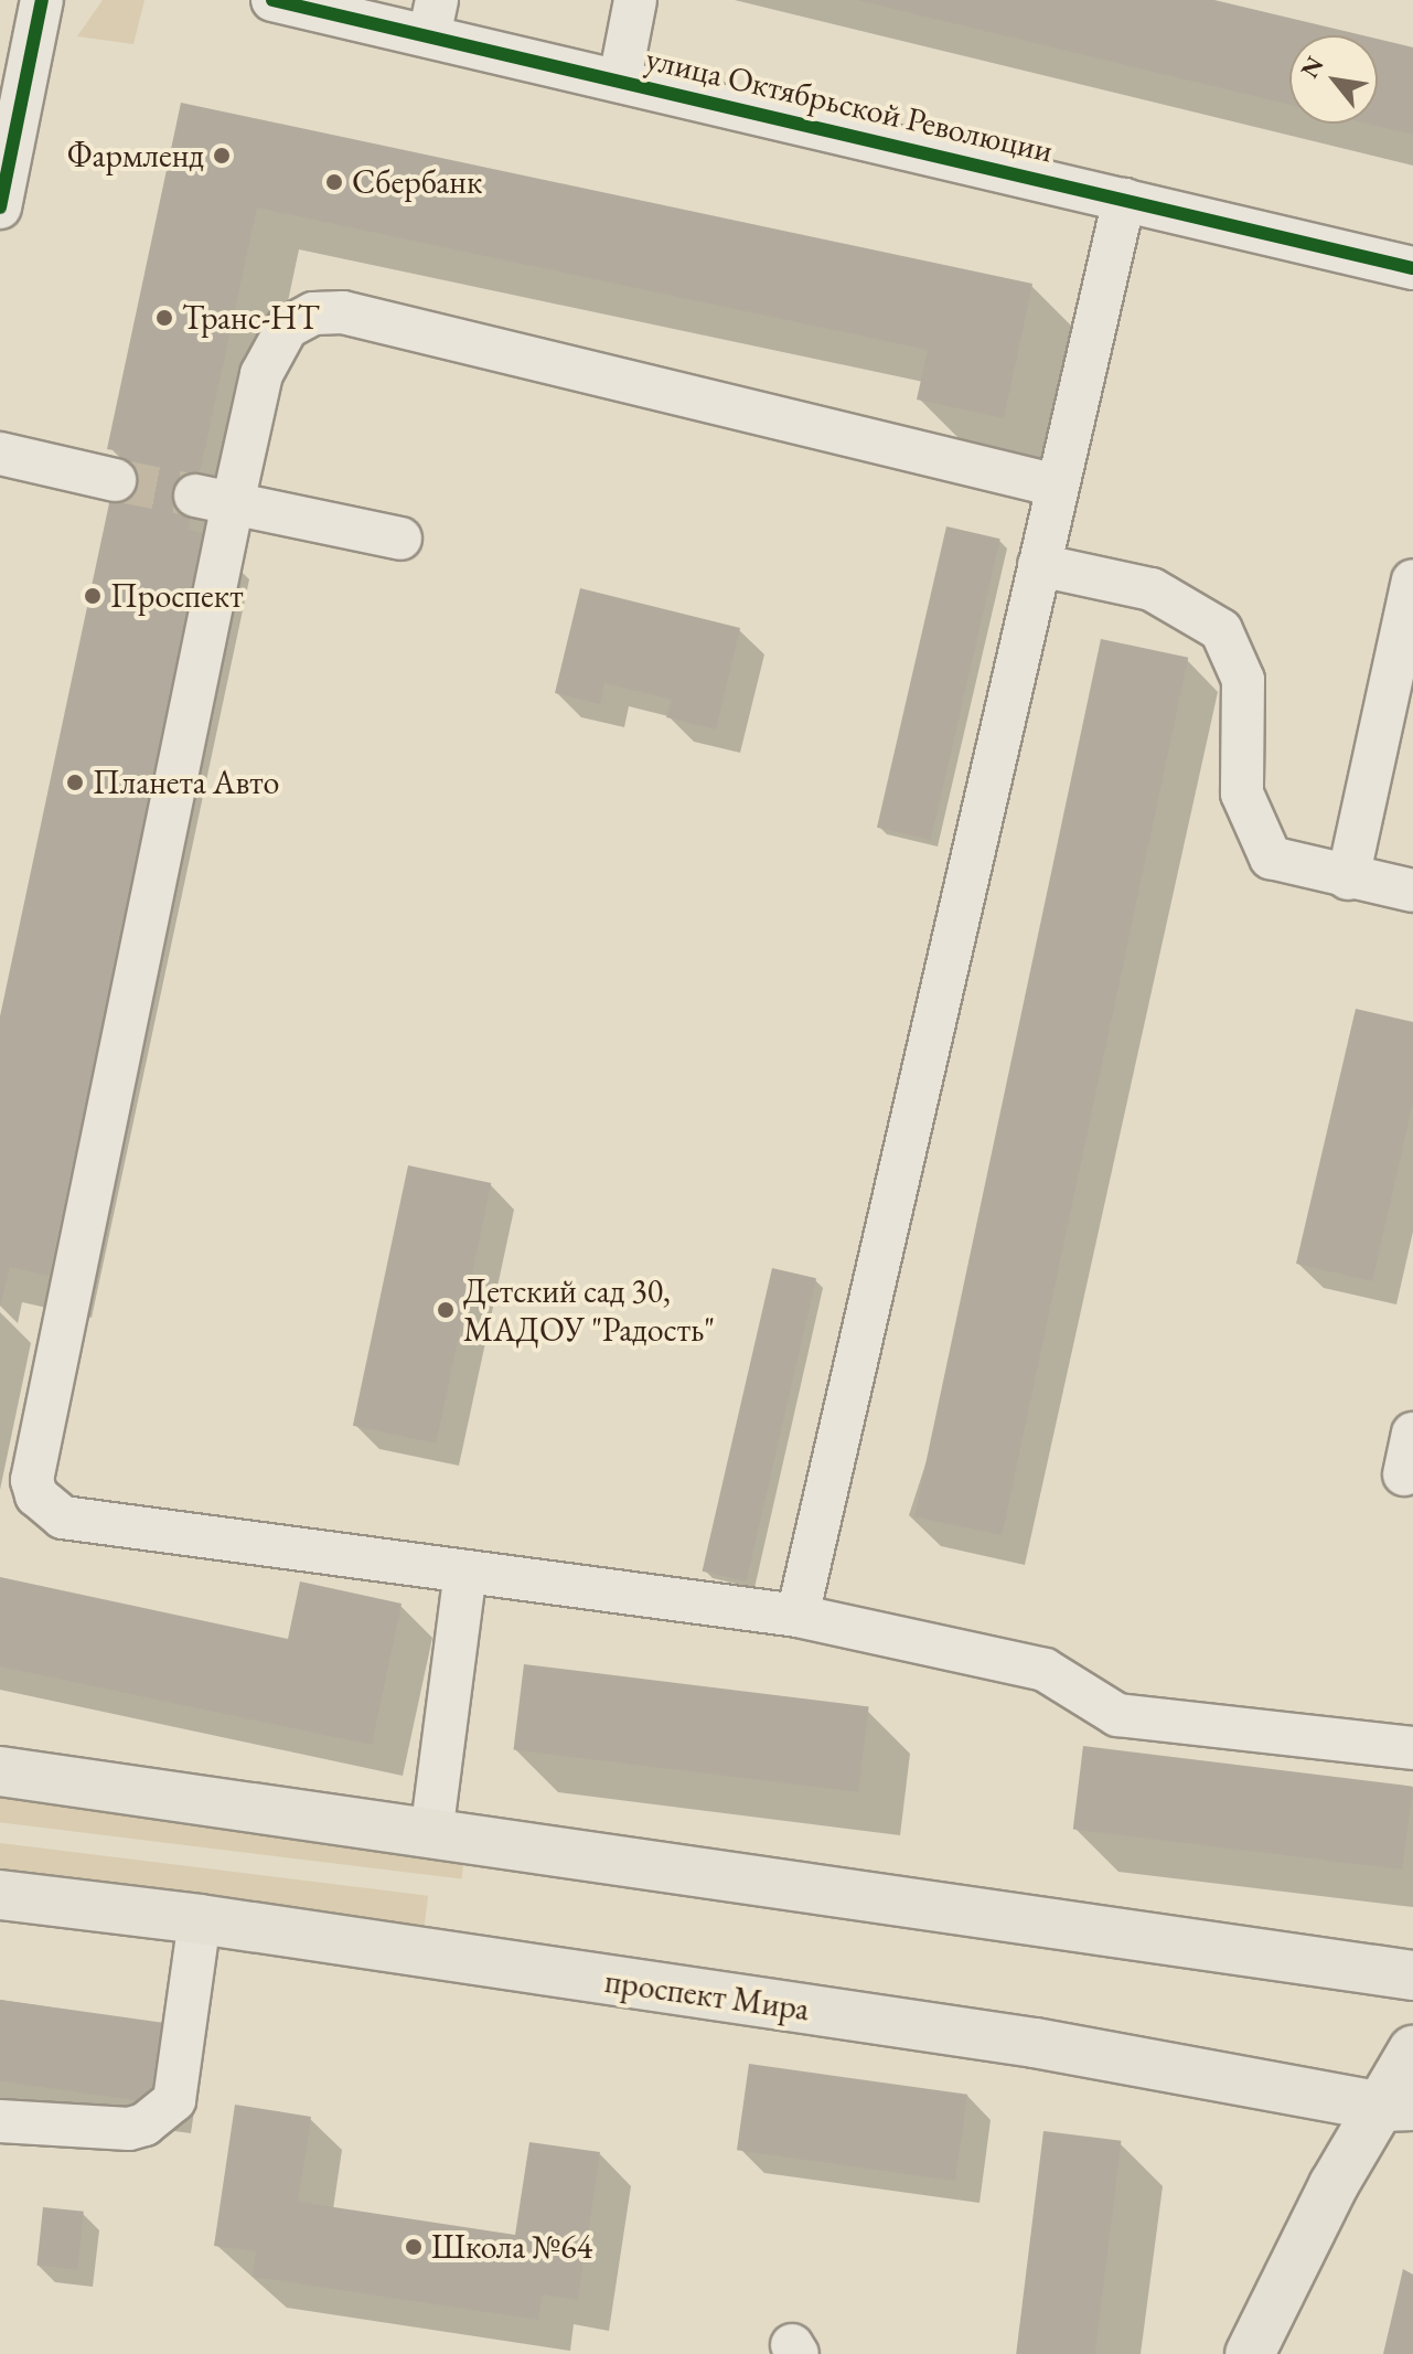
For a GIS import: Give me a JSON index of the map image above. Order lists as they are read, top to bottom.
{
  "streets": {
    "main road": ["проспект Мира"],
    "street": ["улица Октябрьской Революции"]
  },
  "places": [
    "Фармленд",
    "Сбербанк",
    "Транс-НТ",
    "Проспект",
    "Планета Авто",
    "Детский сад 30, МАДОУ \"Радость\"",
    "Школа №64"
  ],
  "north": "top left"
}
